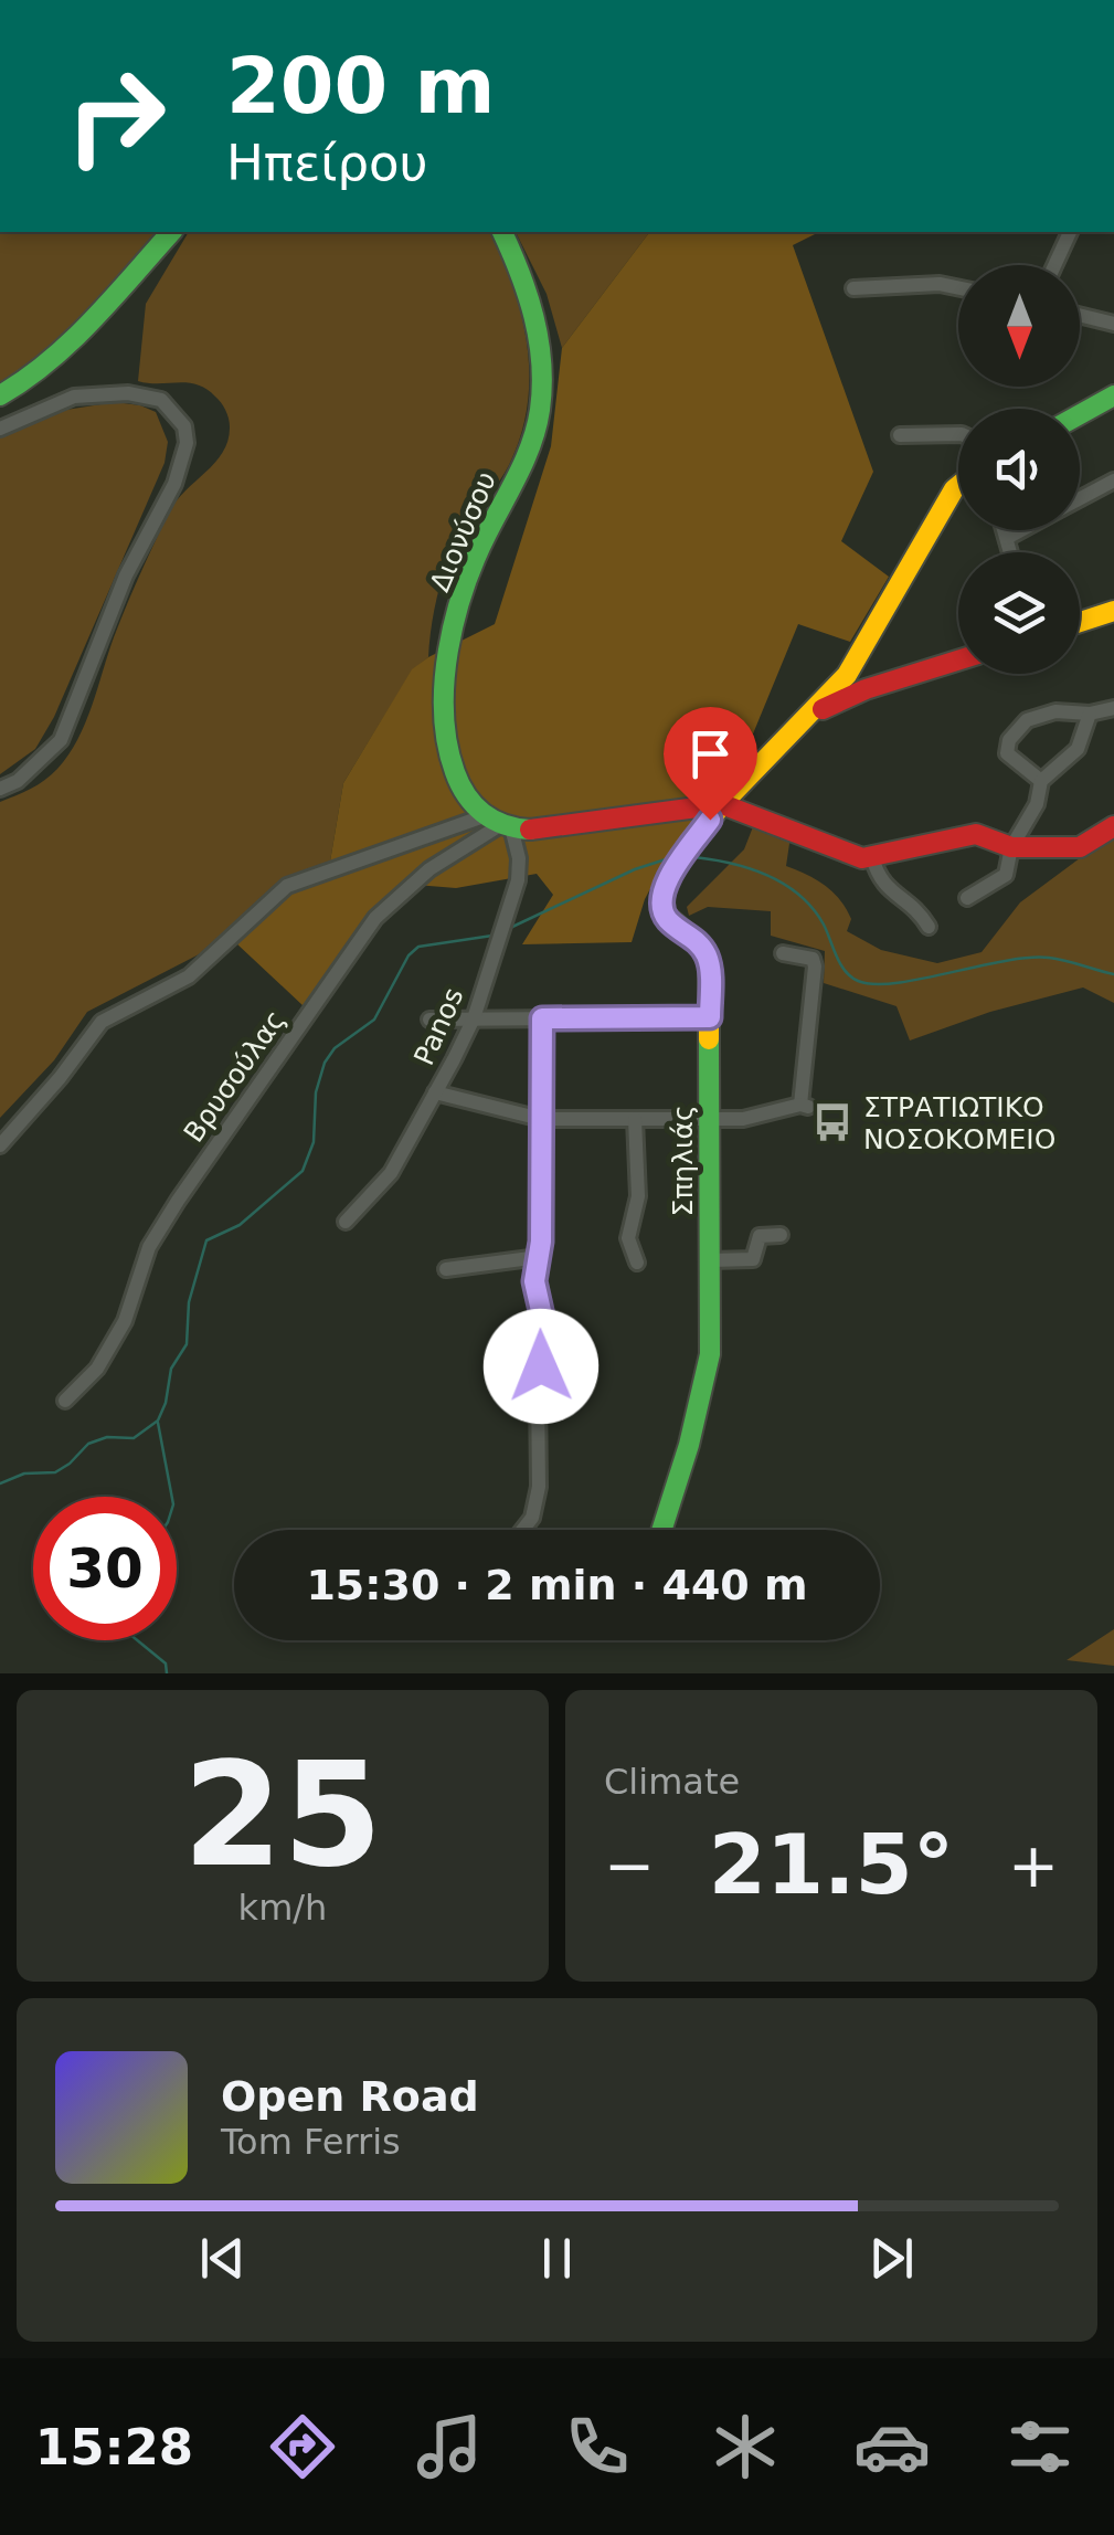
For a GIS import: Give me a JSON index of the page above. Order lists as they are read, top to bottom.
{
  "streets": {
    "main road": ["Διονύσου", "Σπηλιάς"],
    "street": ["Panos", "Βρυσούλας"]
  },
  "crossings": [
    ["Διονύσου", "Panos"],
    ["Διονύσου", "Βρυσούλας"],
    ["Panos", "Βρυσούλας"]
  ],
  "places": {
    "bus stop": ["ΣΤΡΑΤΙΩΤΙΚΟ ΝΟΣΟΚΟΜΕΙΟ"]
  },
  "north": "bottom",
  "page": {
    "turn": ["200 m", "Ηπείρου"],
    "limit": "30",
    "trip": "15:30 · 2 min · 440 m",
    "tile": [
      ["25", "km/h"],
      "Climate"
    ],
    "heat": ["−", "21.5°", "+"],
    "song": ["Open Road", "Tom Ferris"],
    "tabs": "15:28"
  }
}
